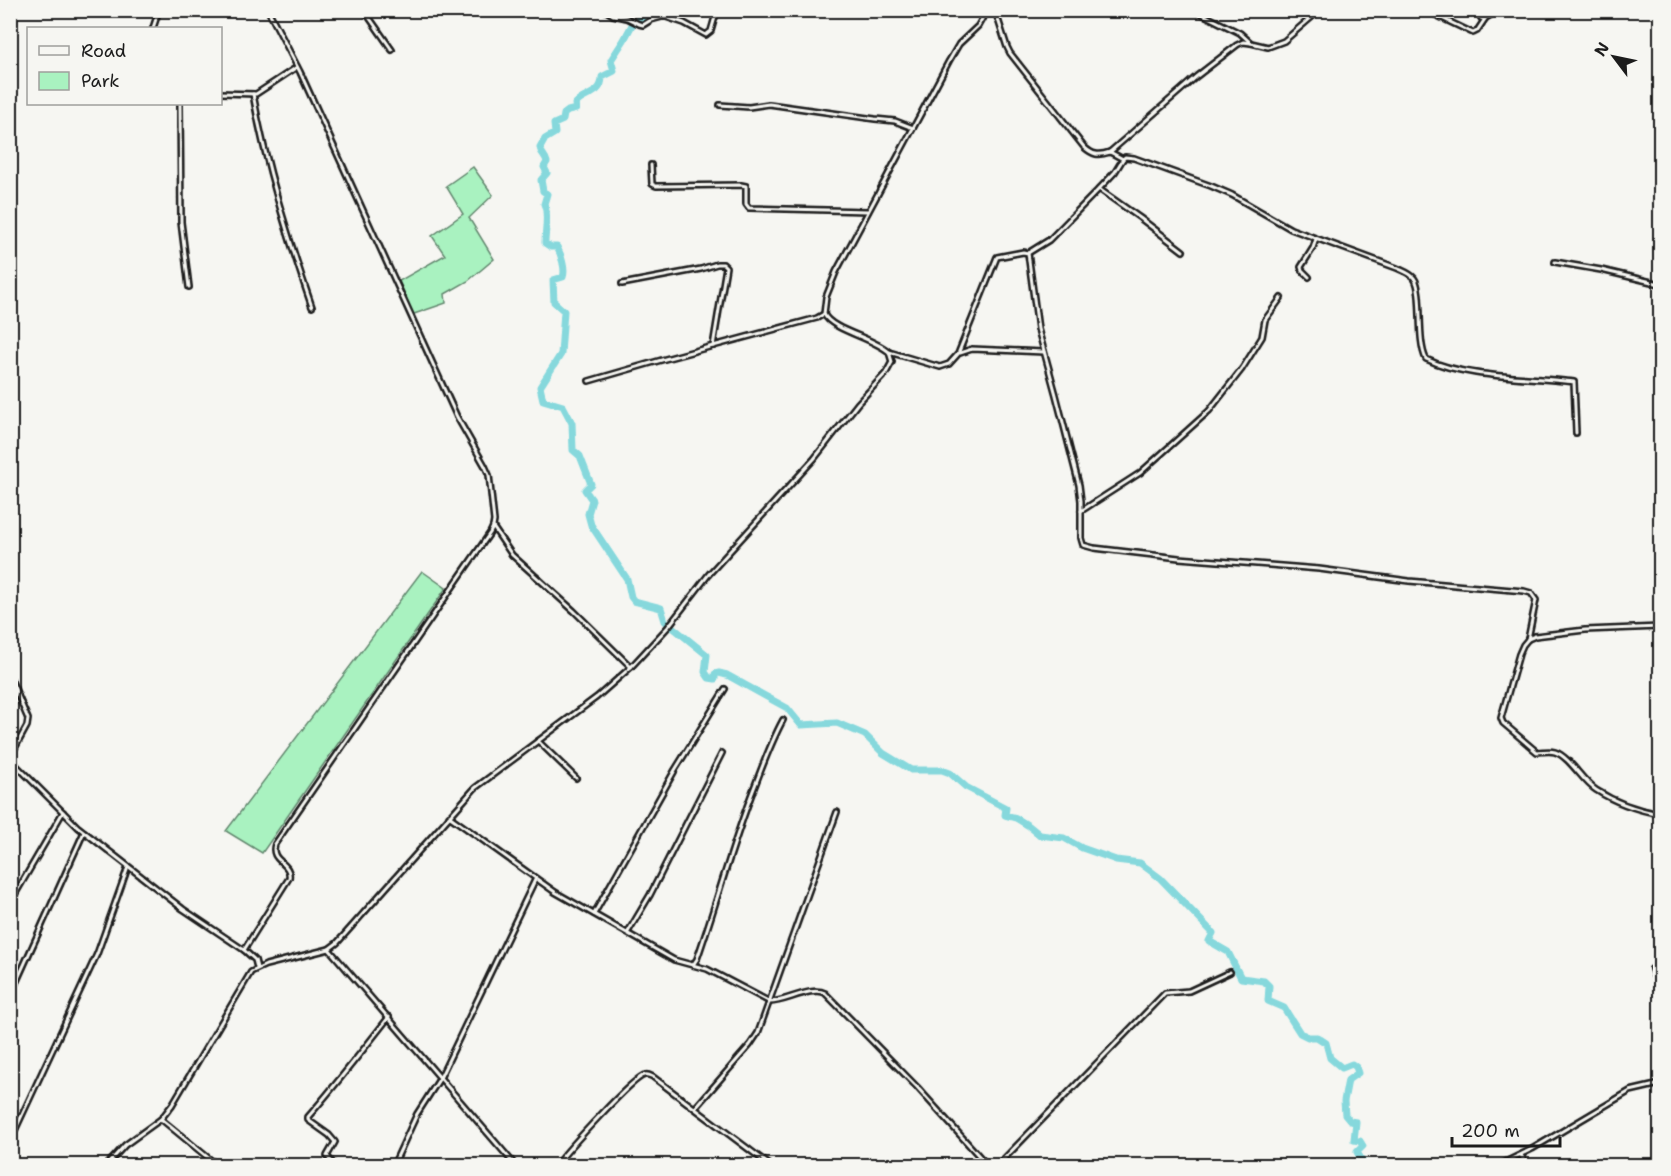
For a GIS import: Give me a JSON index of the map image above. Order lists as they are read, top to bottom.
{
  "legend": ["Road", "Park"],
  "scale_bar": "200 m",
  "north": "top left"
}
